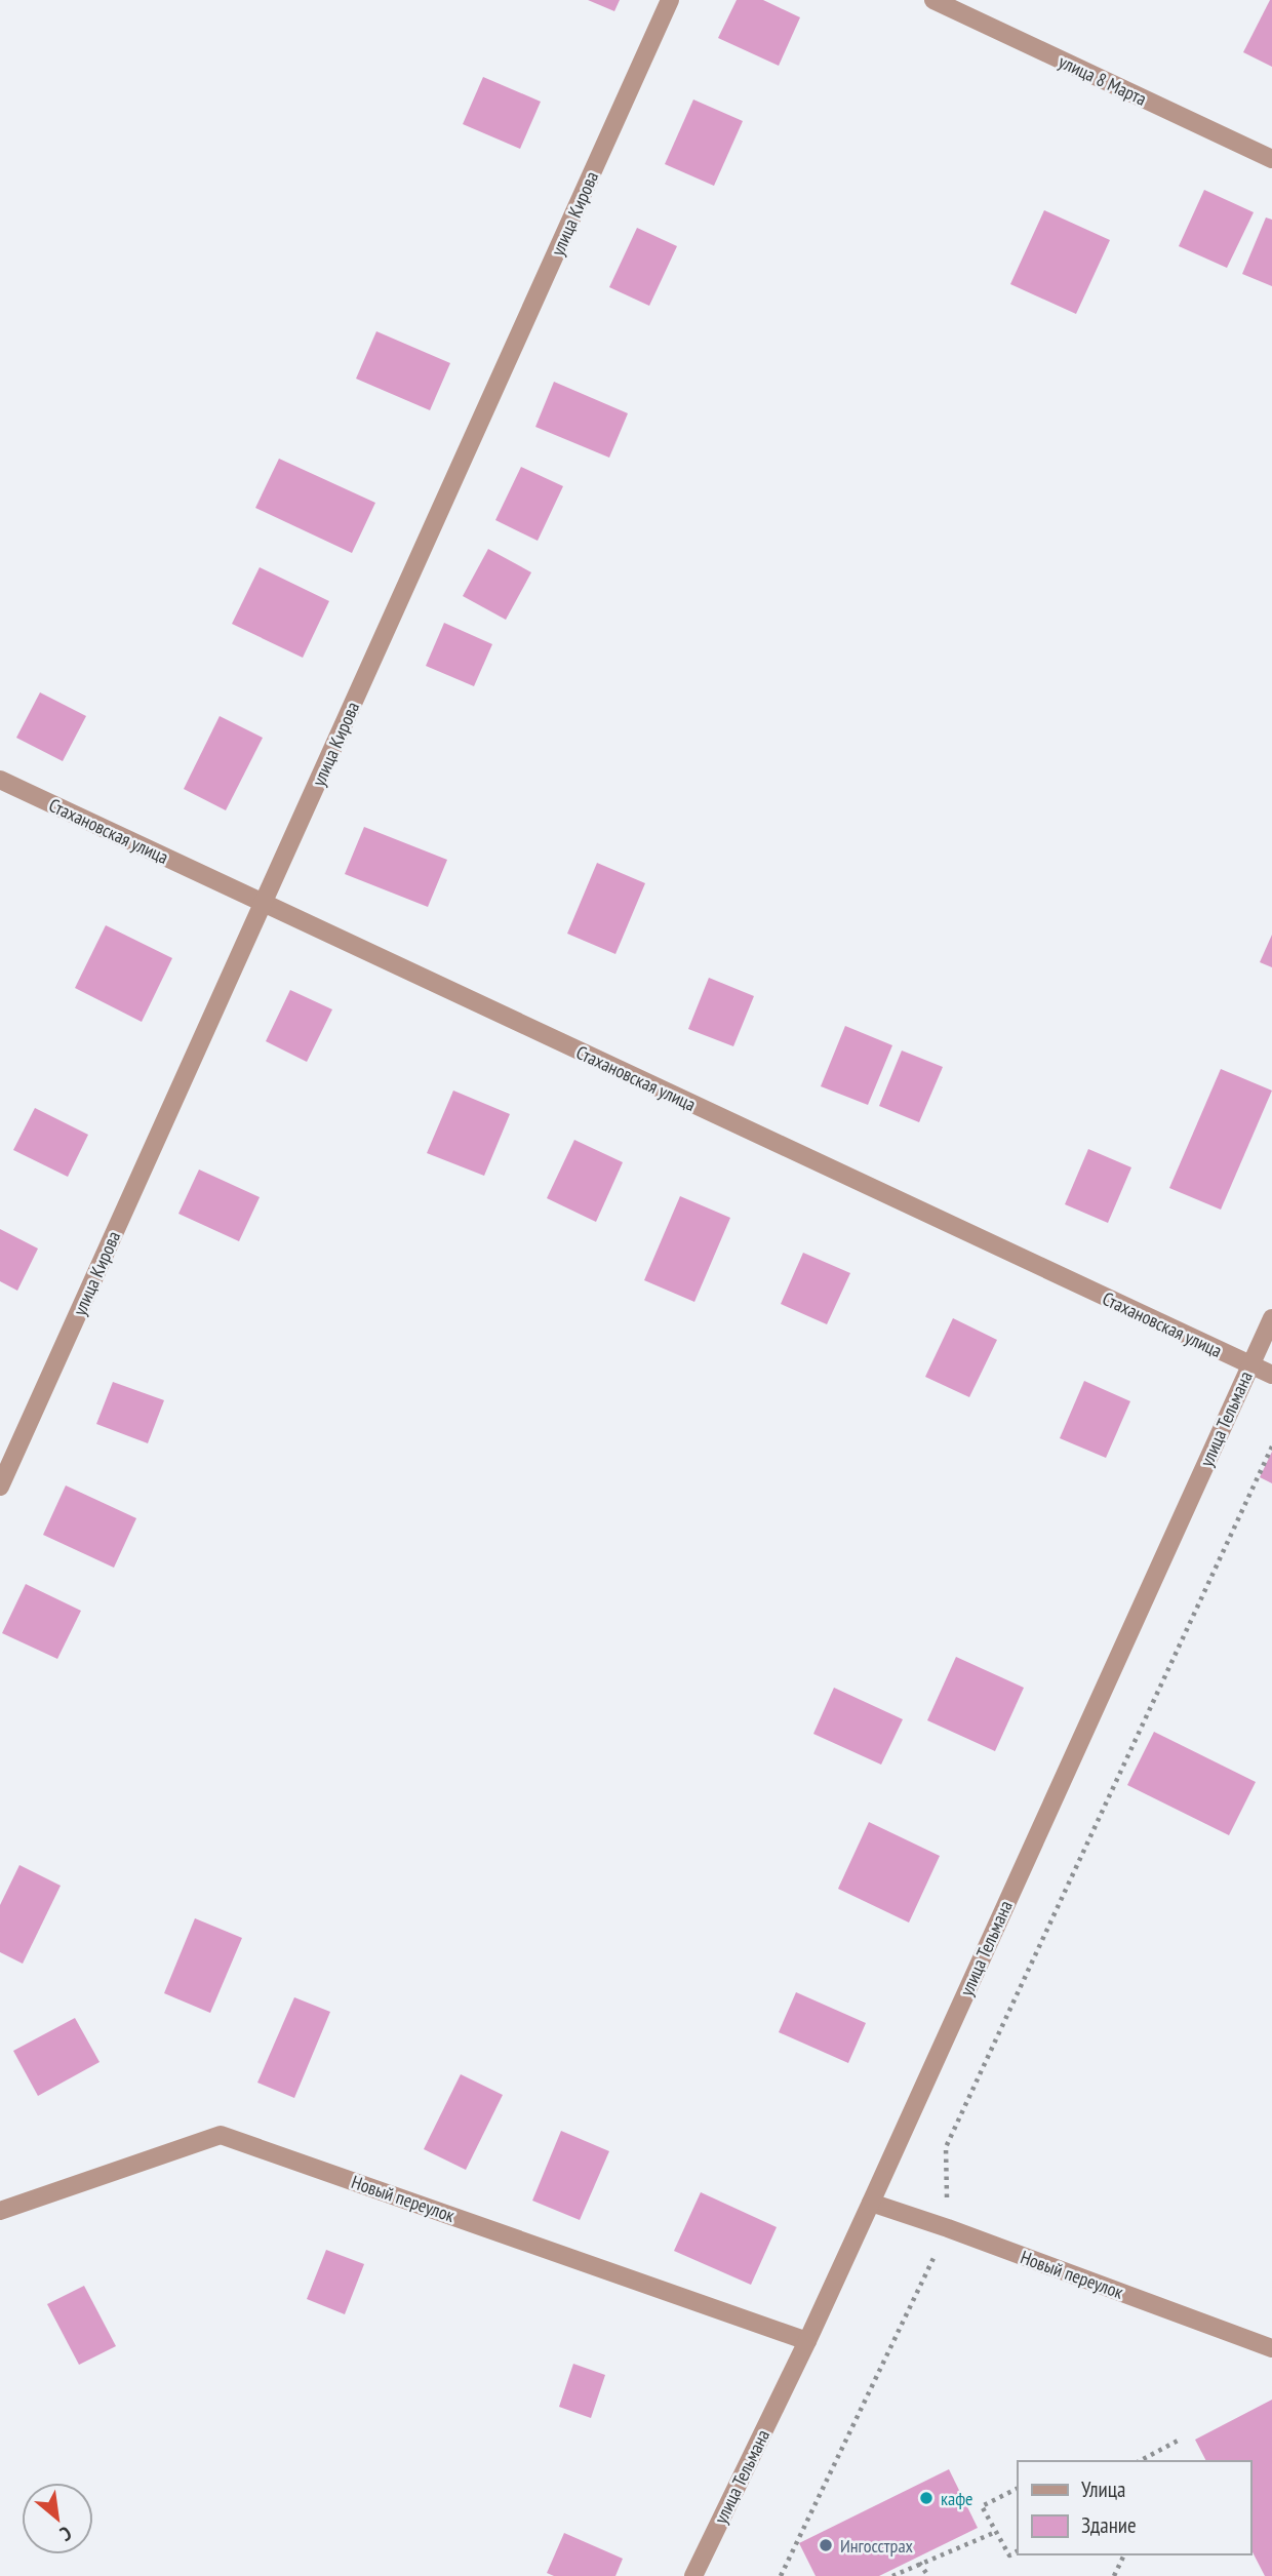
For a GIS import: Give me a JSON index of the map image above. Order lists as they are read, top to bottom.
{
  "streets": {
    "street": [
      "улица 8 Марта",
      "улица Кирова",
      "Стахановская улица",
      "улица Тельмана",
      "Новый переулок"
    ]
  },
  "crossings": [
    ["улица Кирова", "Стахановская улица"],
    ["Стахановская улица", "улица Тельмана"],
    ["улица Тельмана", "Новый переулок"]
  ],
  "places": ["кафе", "Ингосстрах"],
  "legend": ["Улица", "Здание"],
  "north": "bottom right"
}
